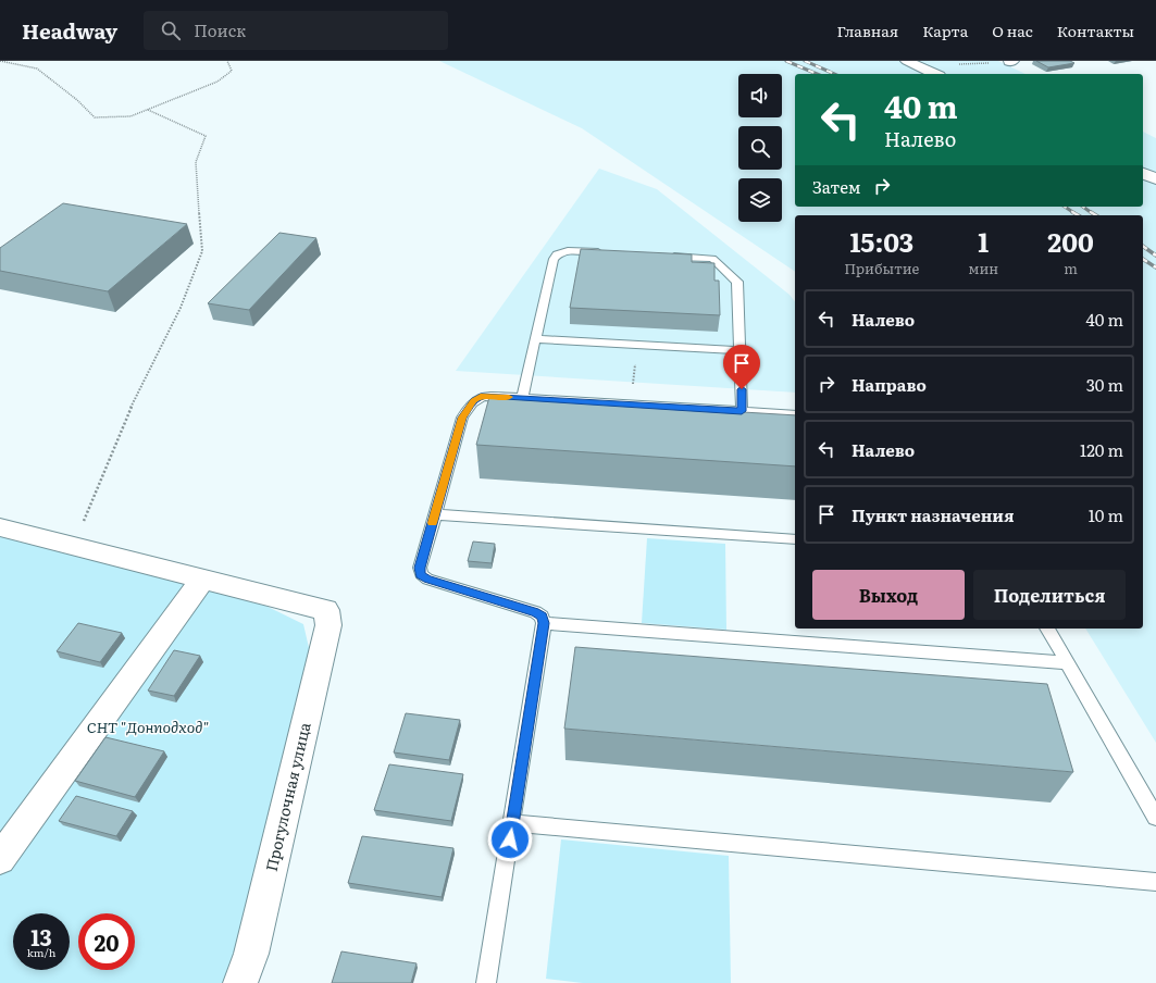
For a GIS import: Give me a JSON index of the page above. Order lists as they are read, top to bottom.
{
  "streets": {
    "street": ["Прогулочная улица"]
  },
  "parks": ["СНТ \"Донподход\""],
  "page": {
    "header": "Headway",
    "search": "Поиск",
    "nav": [
      "Главная",
      "Карта",
      "О нас",
      "Контакты"
    ],
    "turn": ["40 m", "Налево"],
    "then": "Затем",
    "eta": [
      "15:03",
      "Прибытие",
      "1",
      "мин",
      "200",
      "m"
    ],
    "list": [
      {
        "name": "Налево",
        "value": "40 m"
      },
      {
        "name": "Направо",
        "value": "30 m"
      },
      {
        "name": "Налево",
        "value": "120 m"
      },
      {
        "name": "Пункт назначения",
        "value": "10 m"
      }
    ],
    "buttons": ["Выход", "Поделиться"],
    "speed": "13 km/h",
    "limit": "20"
  }
}
